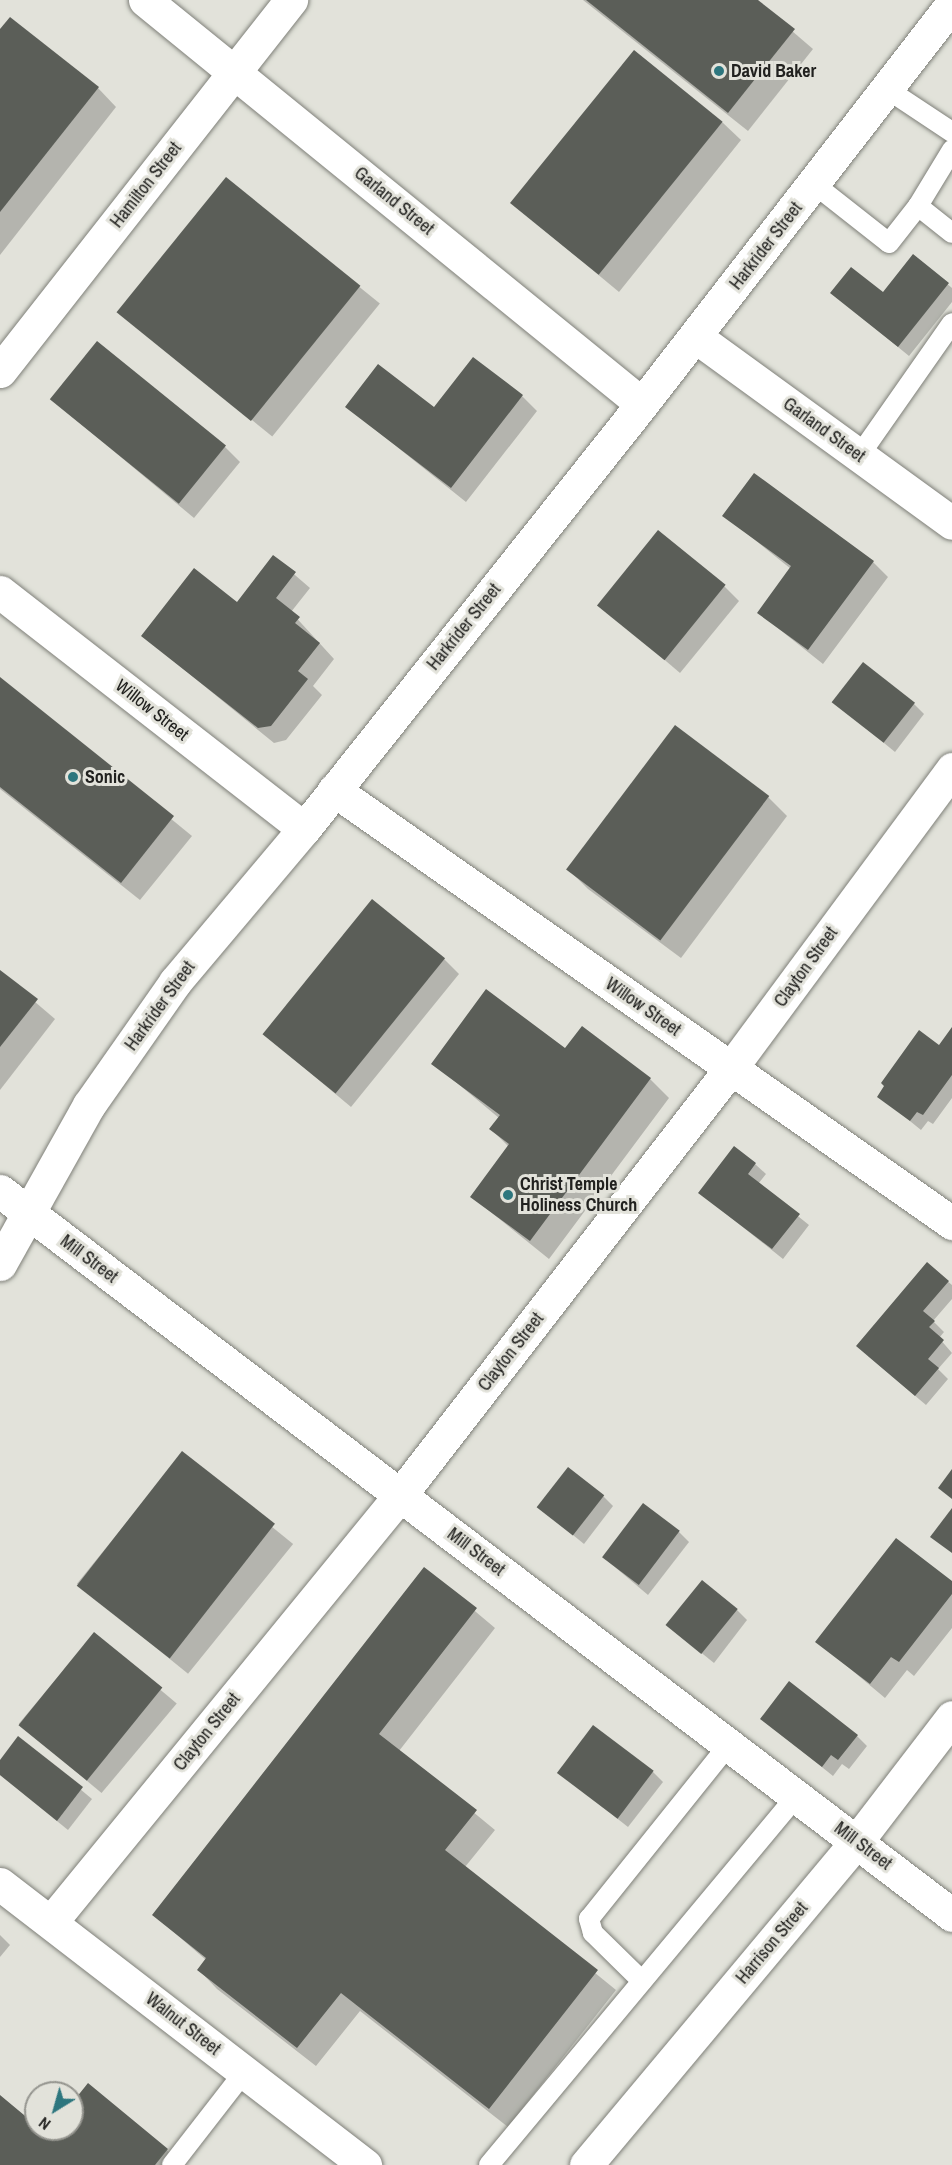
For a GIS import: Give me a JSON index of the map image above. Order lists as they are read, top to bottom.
{
  "streets": {
    "street": [
      "Hamilton Street",
      "Garland Street",
      "Harkrider Street",
      "Willow Street",
      "Clayton Street",
      "Mill Street",
      "Harrison Street",
      "Walnut Street"
    ]
  },
  "crossings": [
    ["Hamilton Street", "Garland Street"],
    ["Garland Street", "Harkrider Street"],
    ["Harkrider Street", "Willow Street"],
    ["Harkrider Street", "Mill Street"],
    ["Willow Street", "Clayton Street"],
    ["Clayton Street", "Mill Street"],
    ["Clayton Street", "Walnut Street"],
    ["Mill Street", "Harrison Street"]
  ],
  "places": ["David Baker", "Sonic", "Christ Temple Holiness Church"],
  "north": "bottom left"
}
